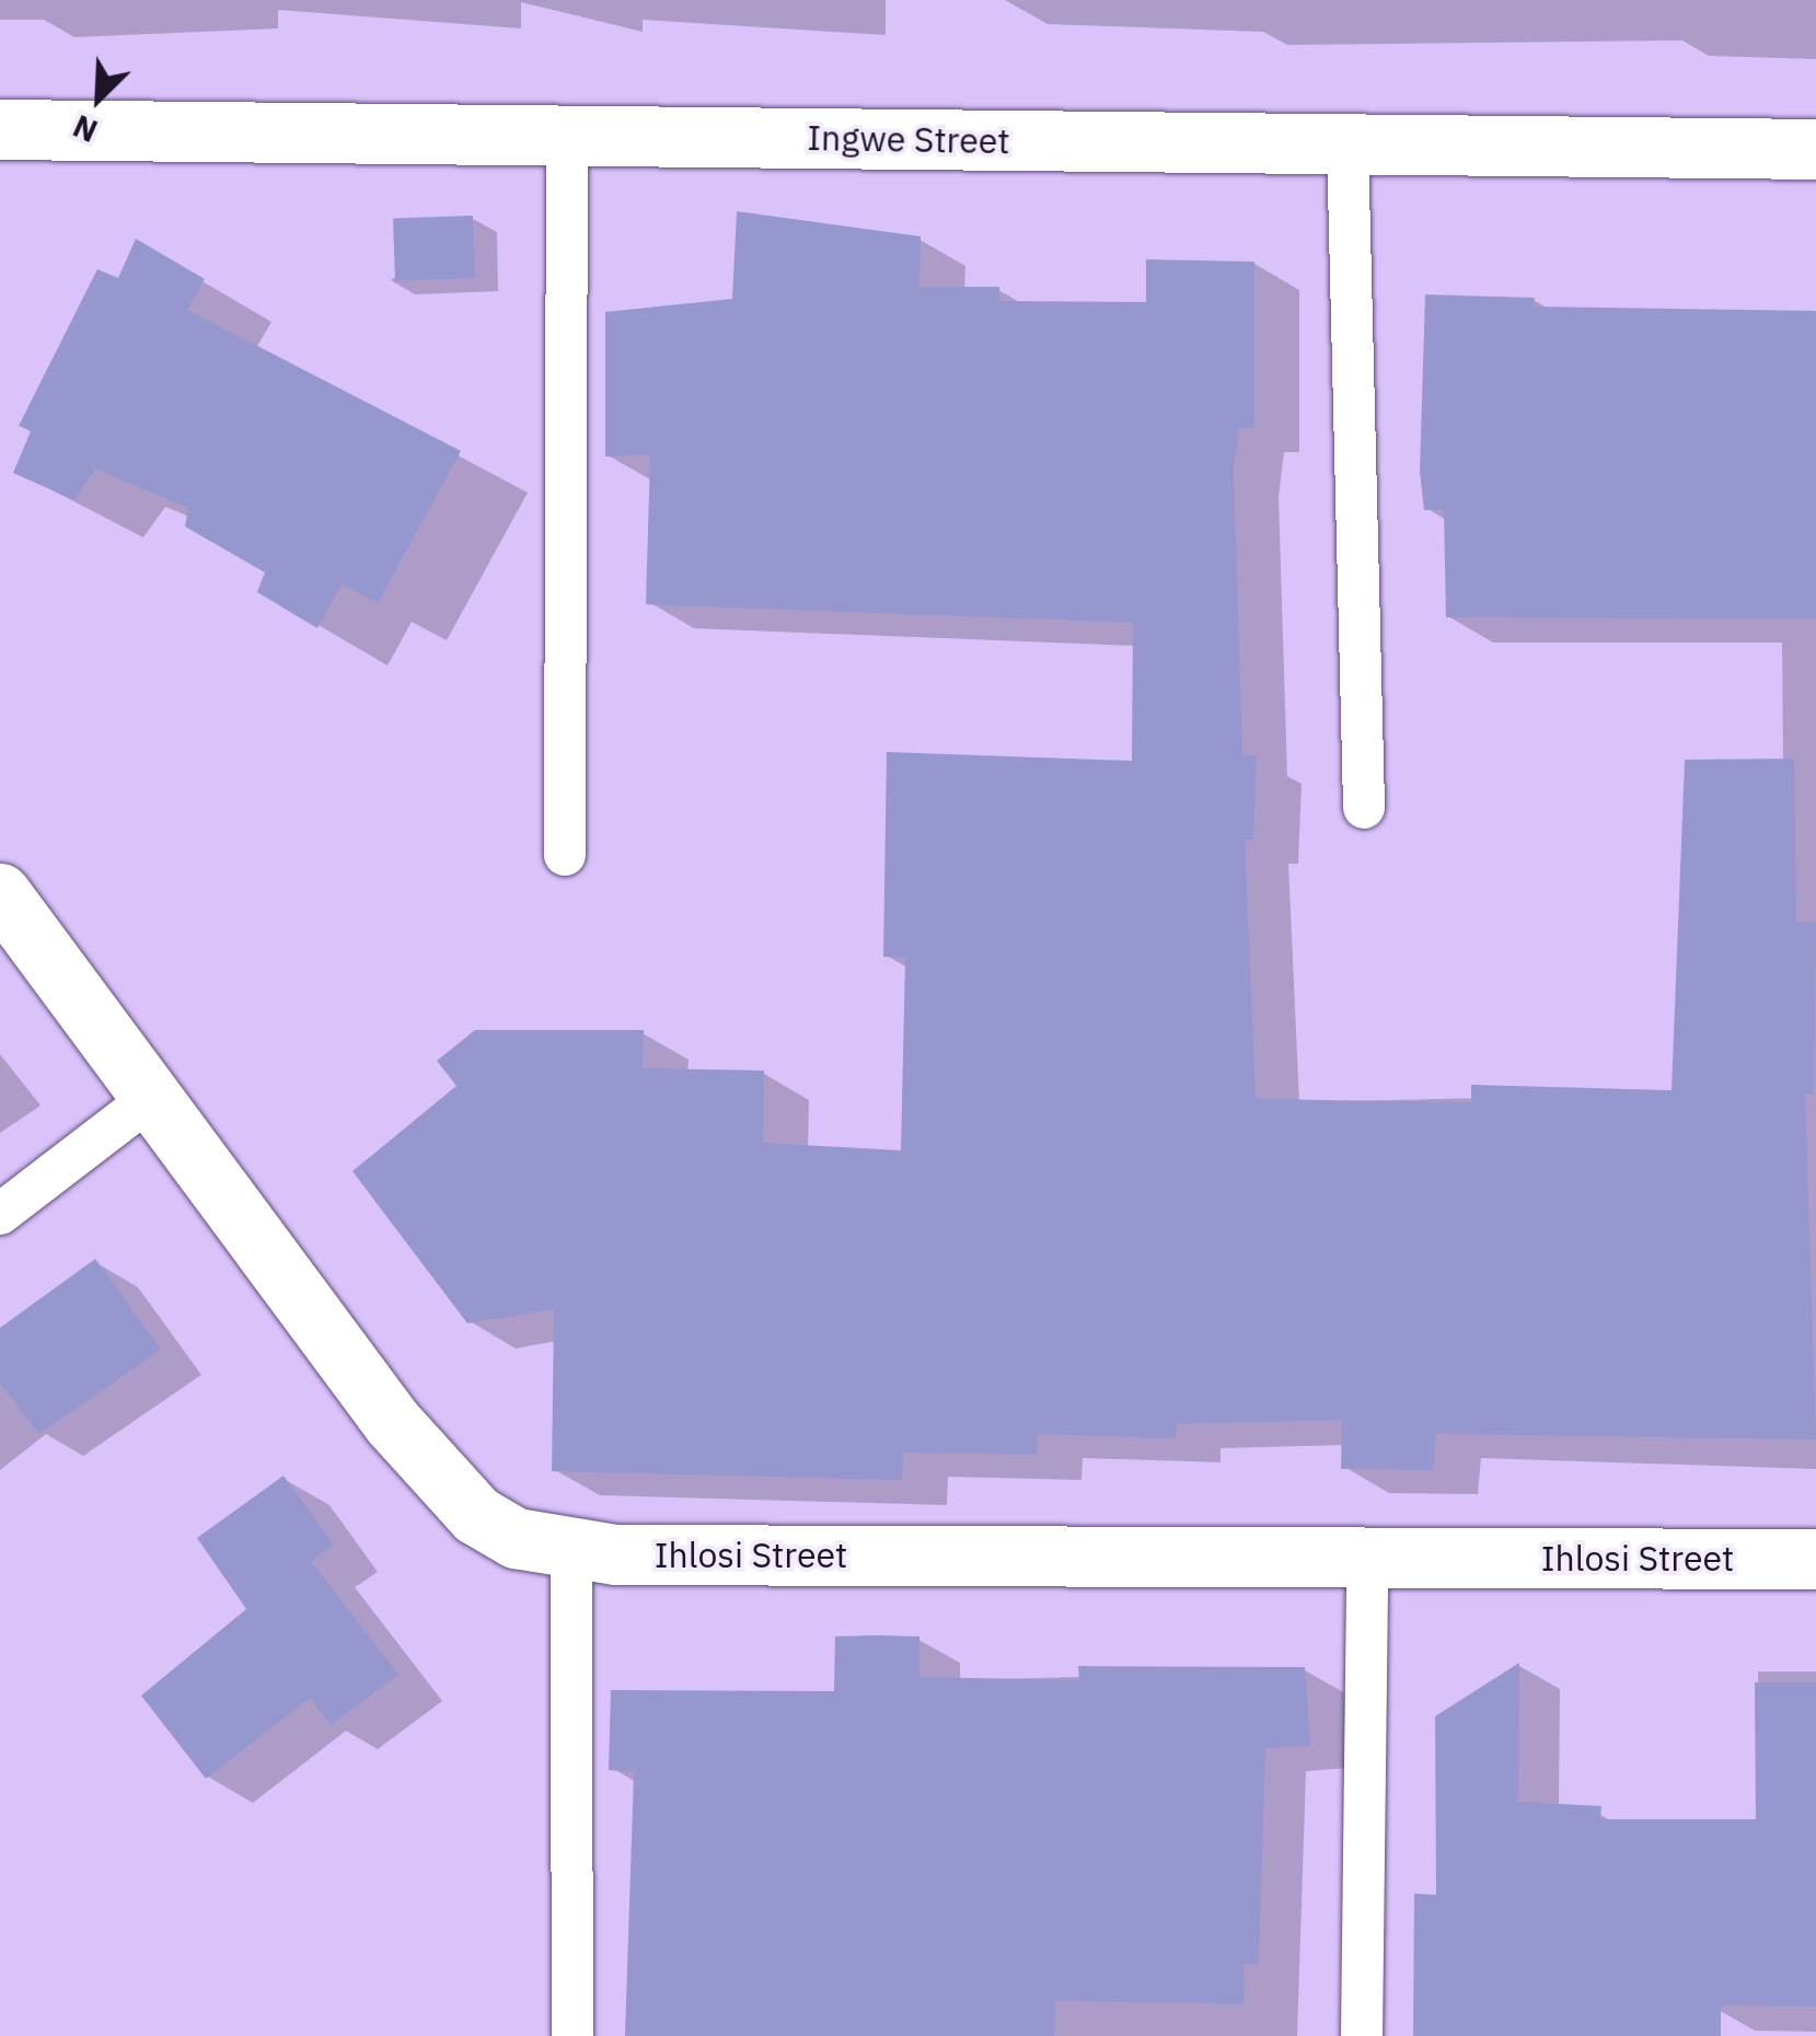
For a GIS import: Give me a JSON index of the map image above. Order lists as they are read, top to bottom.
{
  "streets": {
    "street": ["Ingwe Street", "Ihlosi Street"]
  },
  "north": "bottom left"
}
